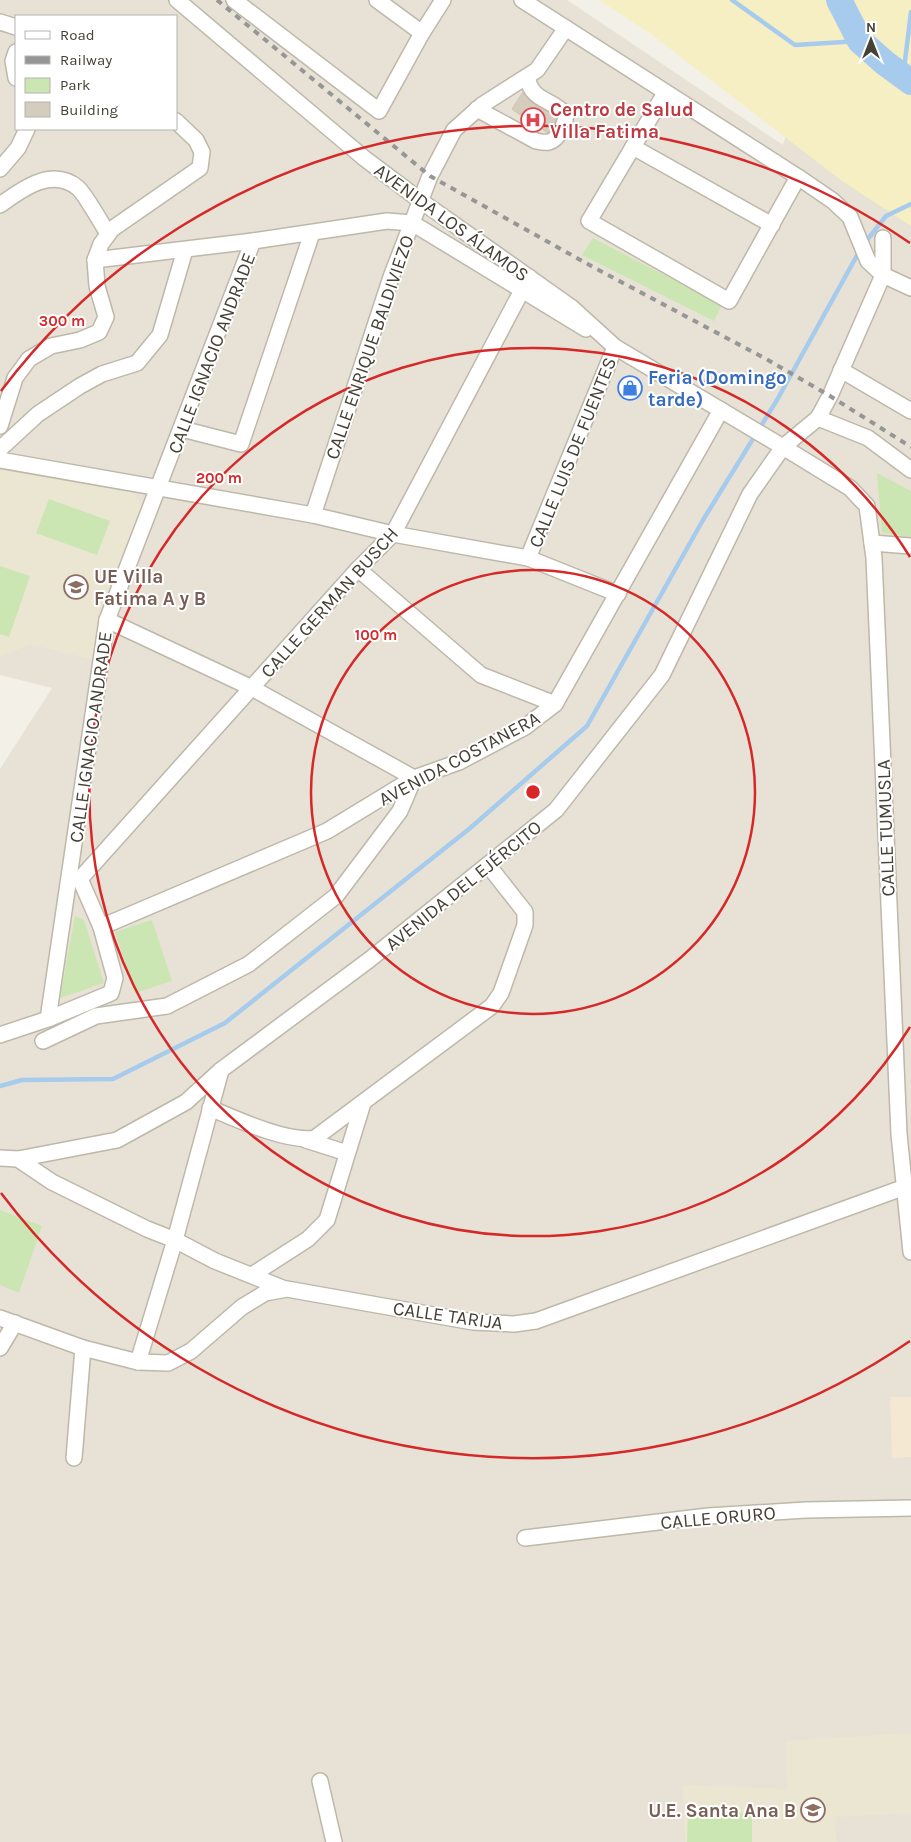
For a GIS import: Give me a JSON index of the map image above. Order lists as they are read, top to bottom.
{
  "streets": {
    "street": [
      "AVENIDA LOS ÁLAMOS",
      "CALLE ENRIQUE BALDIVIEZO",
      "CALLE IGNACIO ANDRADE",
      "CALLE LUIS DE FUENTES",
      "CALLE GERMAN BUSCH",
      "AVENIDA COSTANERA",
      "CALLE TUMUSLA",
      "AVENIDA DEL EJÉRCITO",
      "CALLE TARIJA",
      "CALLE ORURO"
    ]
  },
  "crossings": [
    ["AVENIDA LOS ÁLAMOS", "CALLE ENRIQUE BALDIVIEZO"],
    ["AVENIDA LOS ÁLAMOS", "CALLE LUIS DE FUENTES"],
    ["AVENIDA LOS ÁLAMOS", "CALLE GERMAN BUSCH"],
    ["AVENIDA LOS ÁLAMOS", "AVENIDA COSTANERA"],
    ["AVENIDA LOS ÁLAMOS", "CALLE TUMUSLA"],
    ["CALLE IGNACIO ANDRADE", "CALLE GERMAN BUSCH"],
    ["CALLE TUMUSLA", "AVENIDA DEL EJÉRCITO"],
    ["CALLE TUMUSLA", "CALLE TARIJA"]
  ],
  "places": {
    "hospital": ["Centro de Salud Villa Fatima"],
    "shop": ["Feria (Domingo tarde)"],
    "school or university": ["UE Villa Fatima A y B", "U.E. Santa Ana B"]
  },
  "legend": [
    "Road",
    "Railway",
    "Park",
    "Building"
  ],
  "north": "top",
  "rings": ["300 m", "200 m", "100 m"]
}
